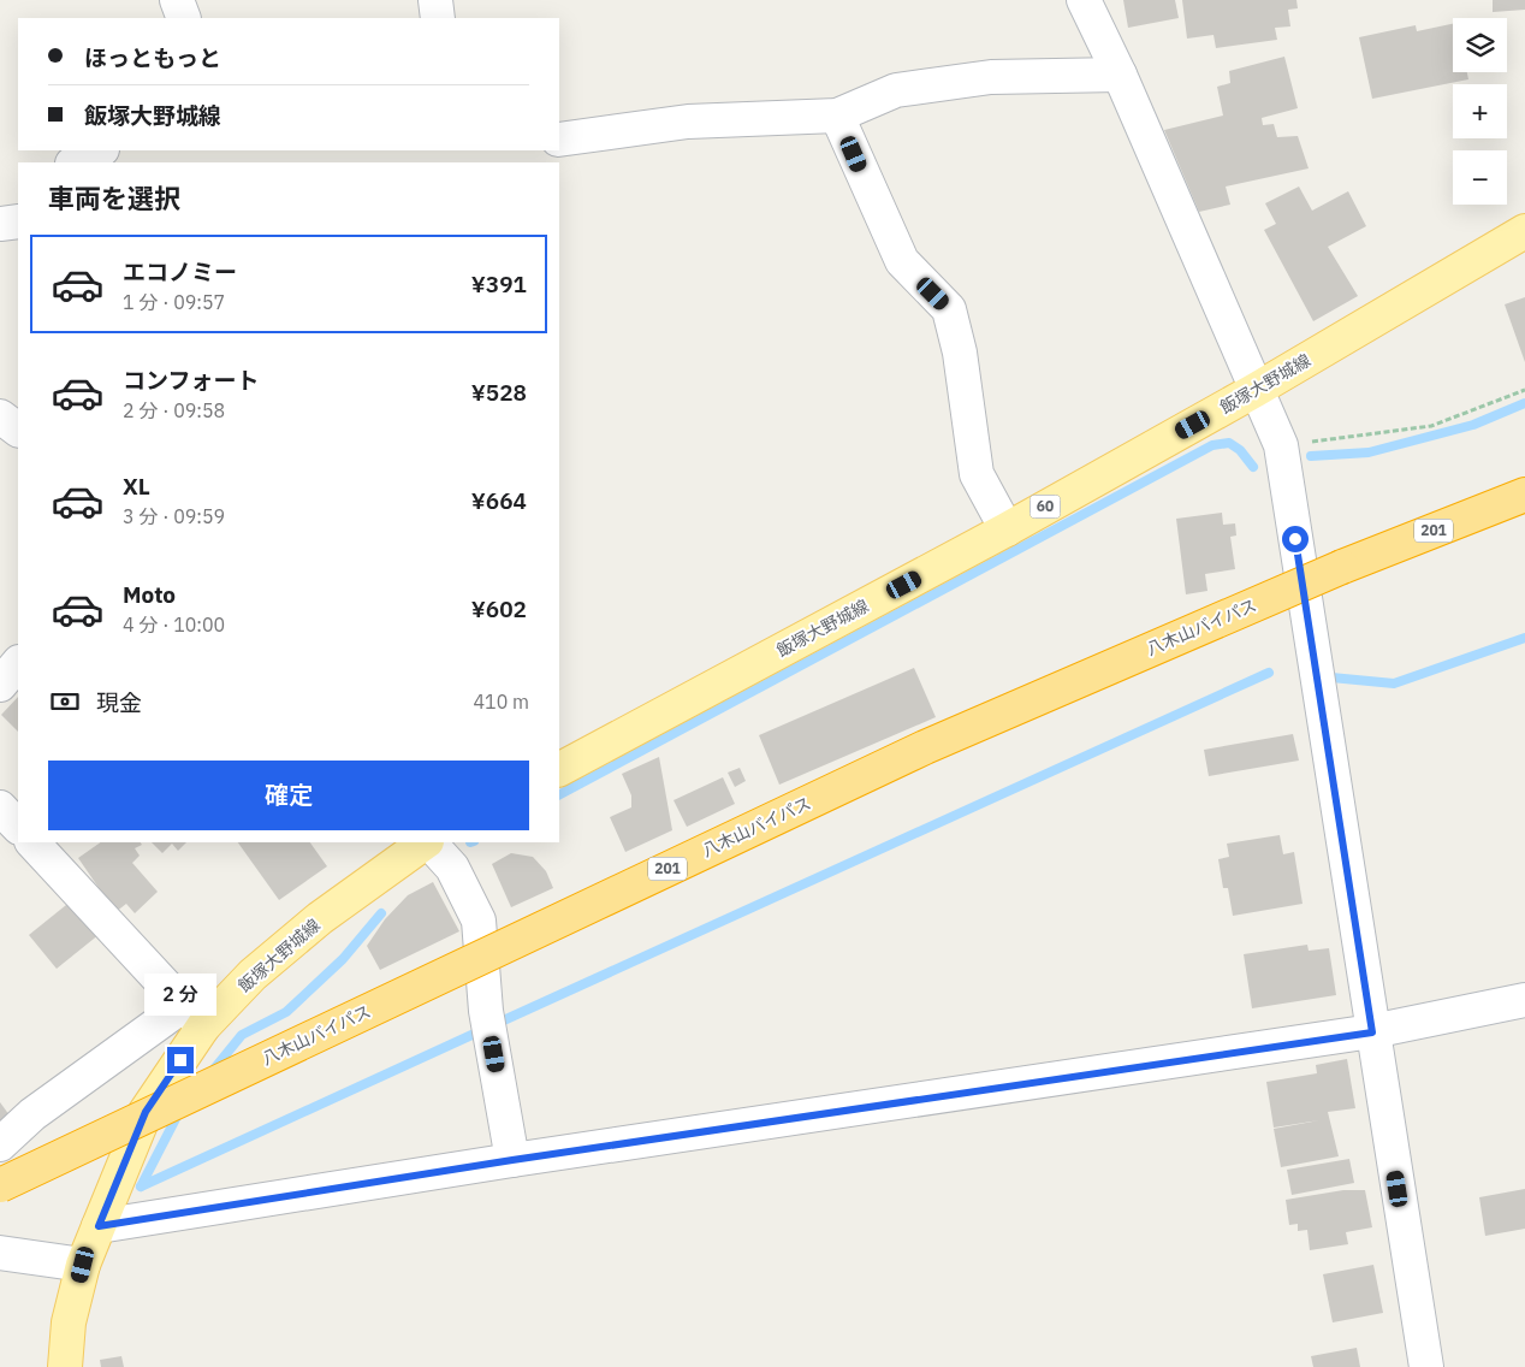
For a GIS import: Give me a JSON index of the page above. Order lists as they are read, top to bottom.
{
  "streets": {
    "highway": ["201", "八木山バイパス"],
    "main road": ["飯塚大野城線", "60"]
  },
  "page": {
    "map_buttons": ["+", "−"],
    "banner": ["ほっともっと", "飯塚大野城線"],
    "heading": "車両を選択",
    "list": [
      {
        "name": "エコノミー",
        "note": "1 分 · 09:57",
        "value": "¥391"
      },
      {
        "name": "コンフォート",
        "note": "2 分 · 09:58",
        "value": "¥528"
      },
      {
        "name": "XL",
        "note": "3 分 · 09:59",
        "value": "¥664"
      },
      {
        "name": "Moto",
        "note": "4 分 · 10:00",
        "value": "¥602"
      }
    ],
    "pay": ["現金", "410 m"],
    "buttons": "確定",
    "bubble": "2 分"
  }
}
